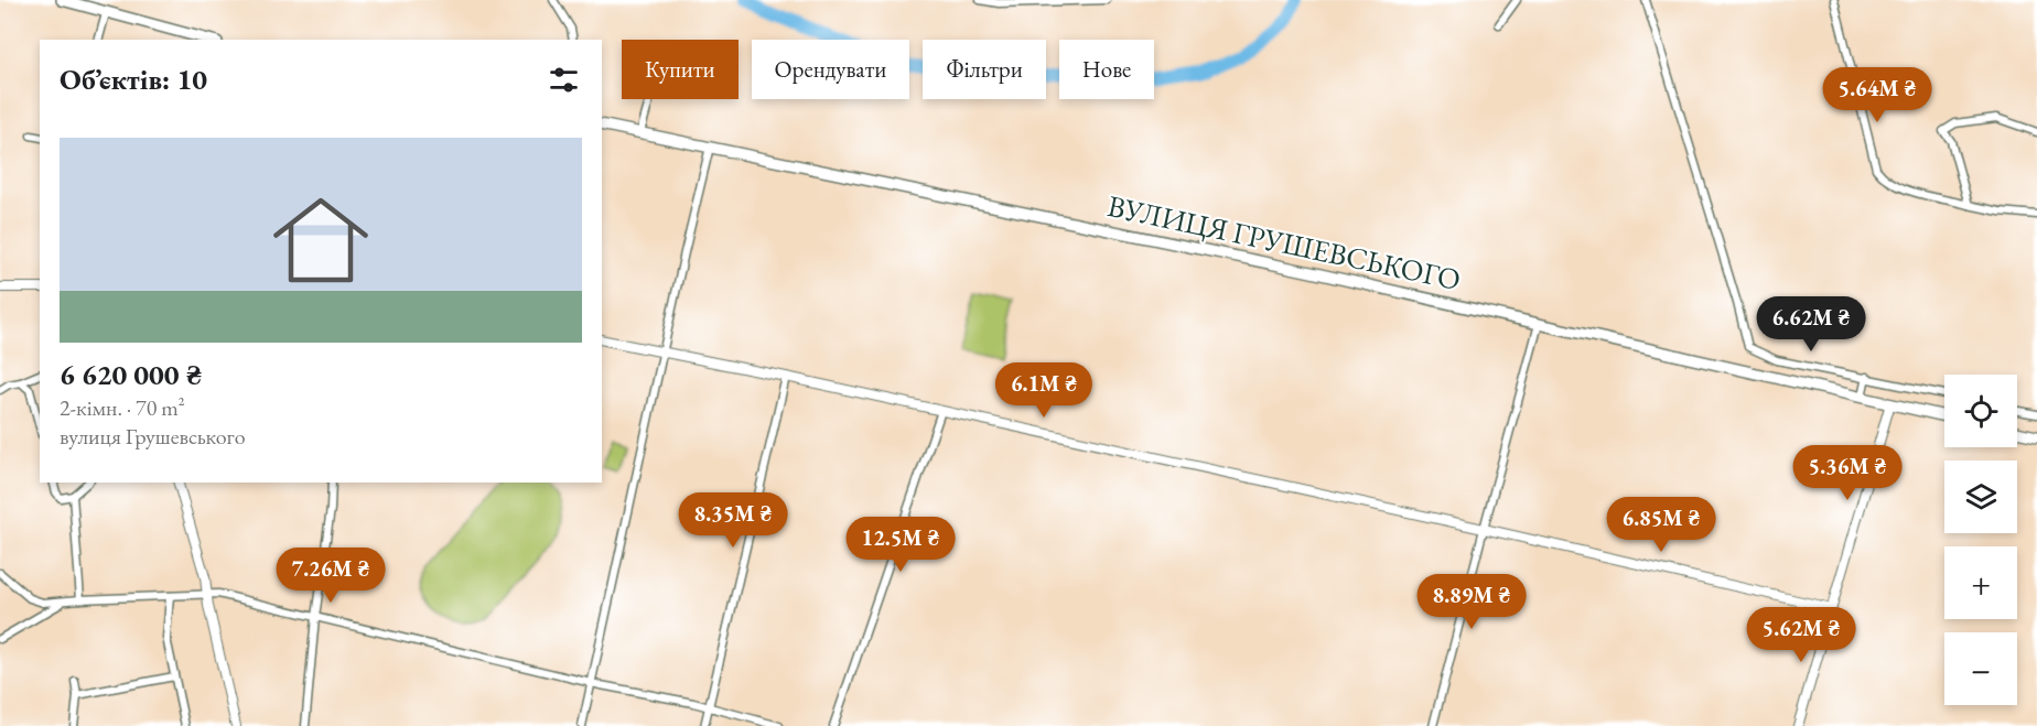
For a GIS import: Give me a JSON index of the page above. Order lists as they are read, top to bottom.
{
  "streets": {
    "highway": ["ВУЛИЦЯ ГРУШЕВСЬКОГО"]
  },
  "page": {
    "chip": [
      "Купити",
      "Орендувати",
      "Фільтри",
      "Нове"
    ],
    "heading": "Об’єктів: 10",
    "price": [
      "5.64M ₴",
      "6.62M ₴",
      "6.1M ₴",
      "5.36M ₴",
      "8.35M ₴",
      "6.85M ₴",
      "12.5M ₴",
      "7.26M ₴",
      "8.89M ₴",
      "5.62M ₴"
    ],
    "list": [
      {
        "name": "6 620 000 ₴",
        "note": "2-кімн. · 70 m² · вулиця Грушевського"
      }
    ],
    "map_buttons": ["+", "−"]
  }
}
